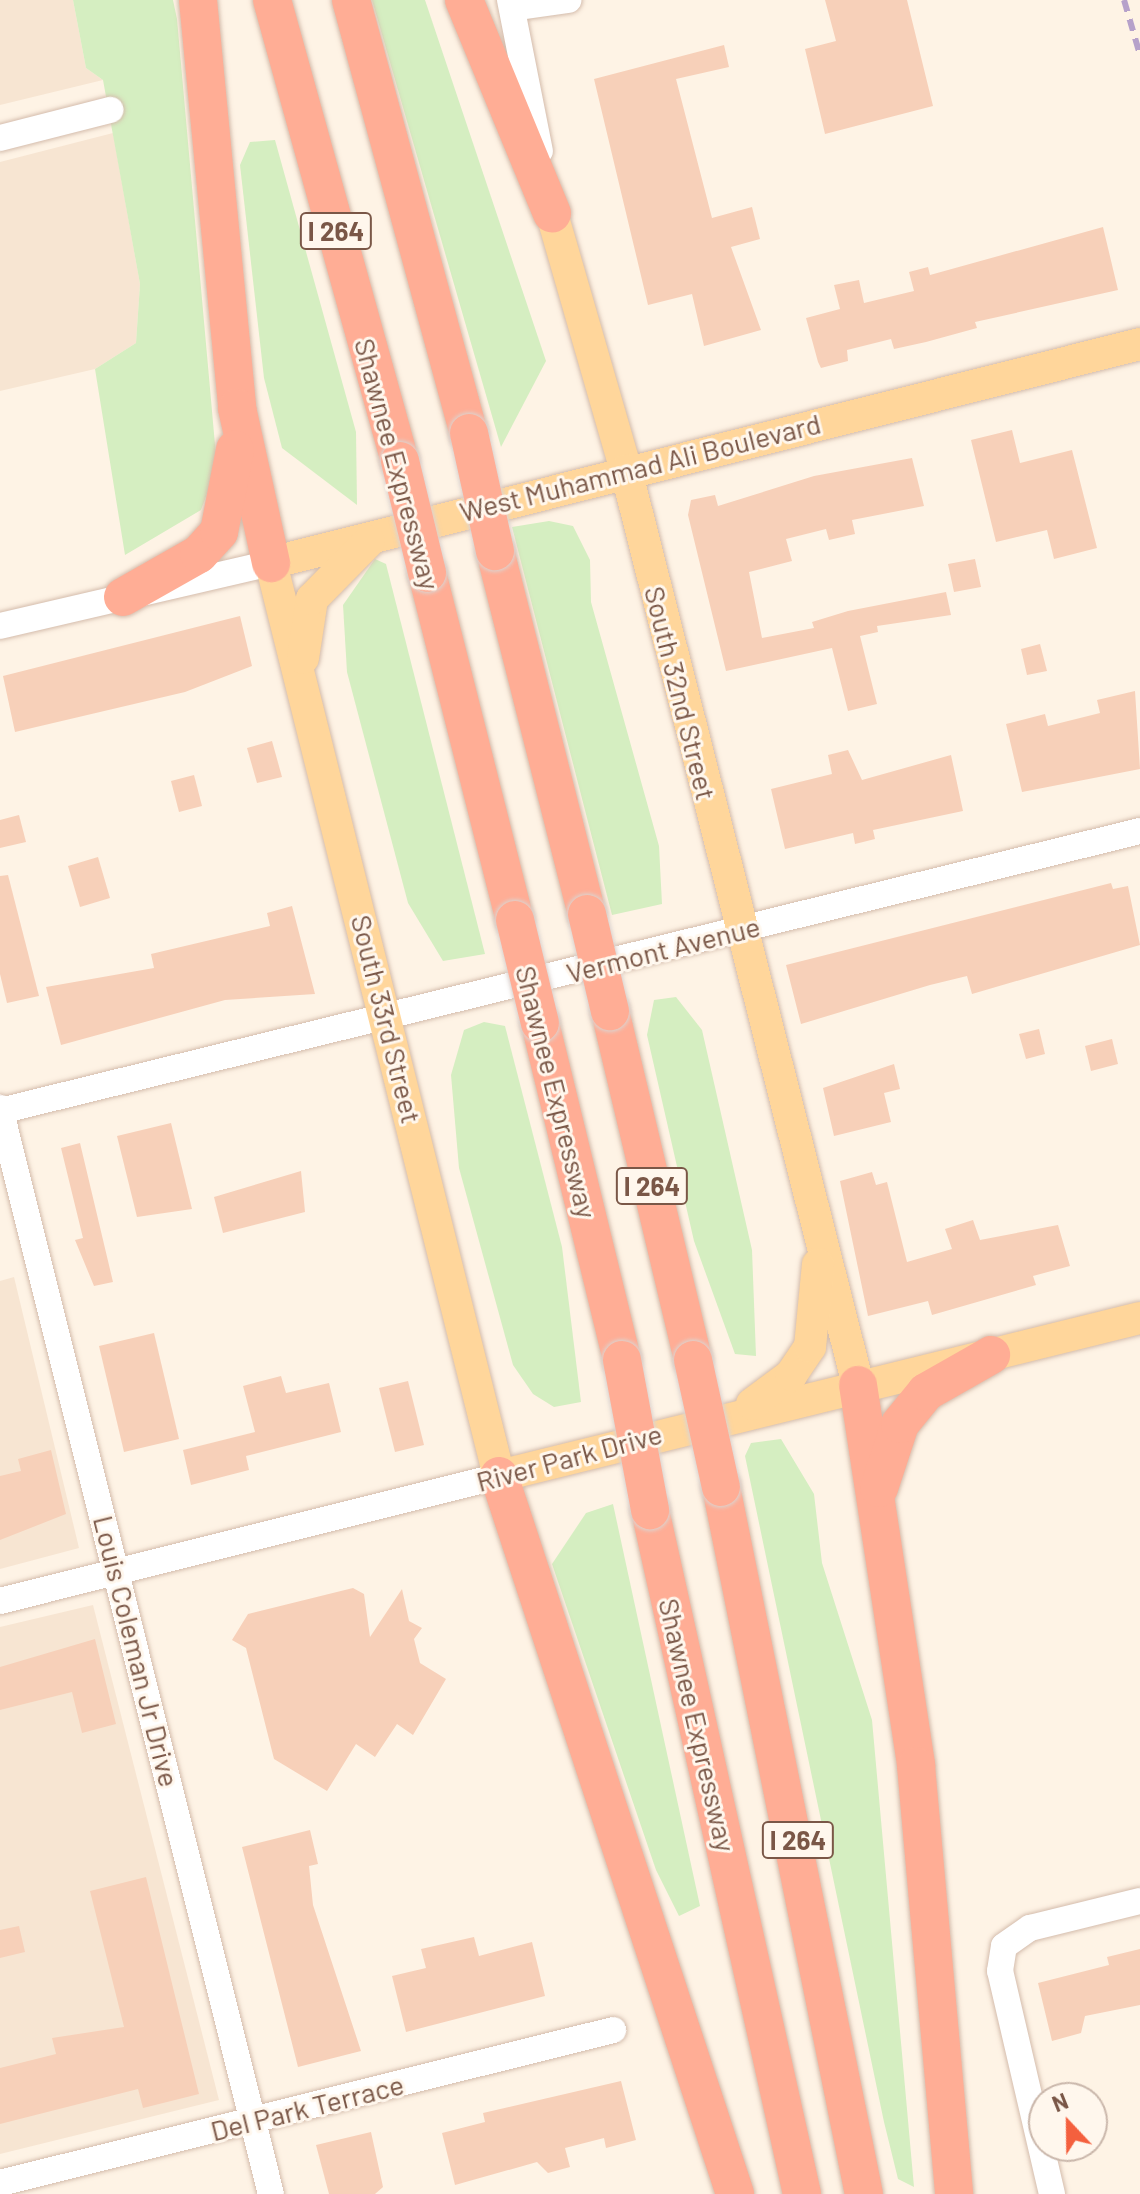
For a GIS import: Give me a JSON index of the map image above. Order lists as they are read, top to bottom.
{
  "streets": {
    "highway": ["I 264", "Shawnee Expressway"],
    "main road": [
      "West Muhammad Ali Boulevard",
      "South 32nd Street",
      "South 33rd Street",
      "River Park Drive"
    ],
    "street": ["Vermont Avenue", "Louis Coleman Jr Drive", "Del Park Terrace"]
  },
  "crossings": [
    ["West Muhammad Ali Boulevard", "South 32nd Street"],
    ["West Muhammad Ali Boulevard", "South 33rd Street"],
    ["South 32nd Street", "Vermont Avenue"],
    ["South 32nd Street", "River Park Drive"],
    ["Vermont Avenue", "South 33rd Street"],
    ["Vermont Avenue", "Louis Coleman Jr Drive"],
    ["South 33rd Street", "River Park Drive"],
    ["River Park Drive", "Louis Coleman Jr Drive"],
    ["Louis Coleman Jr Drive", "Del Park Terrace"]
  ],
  "north": "top"
}
